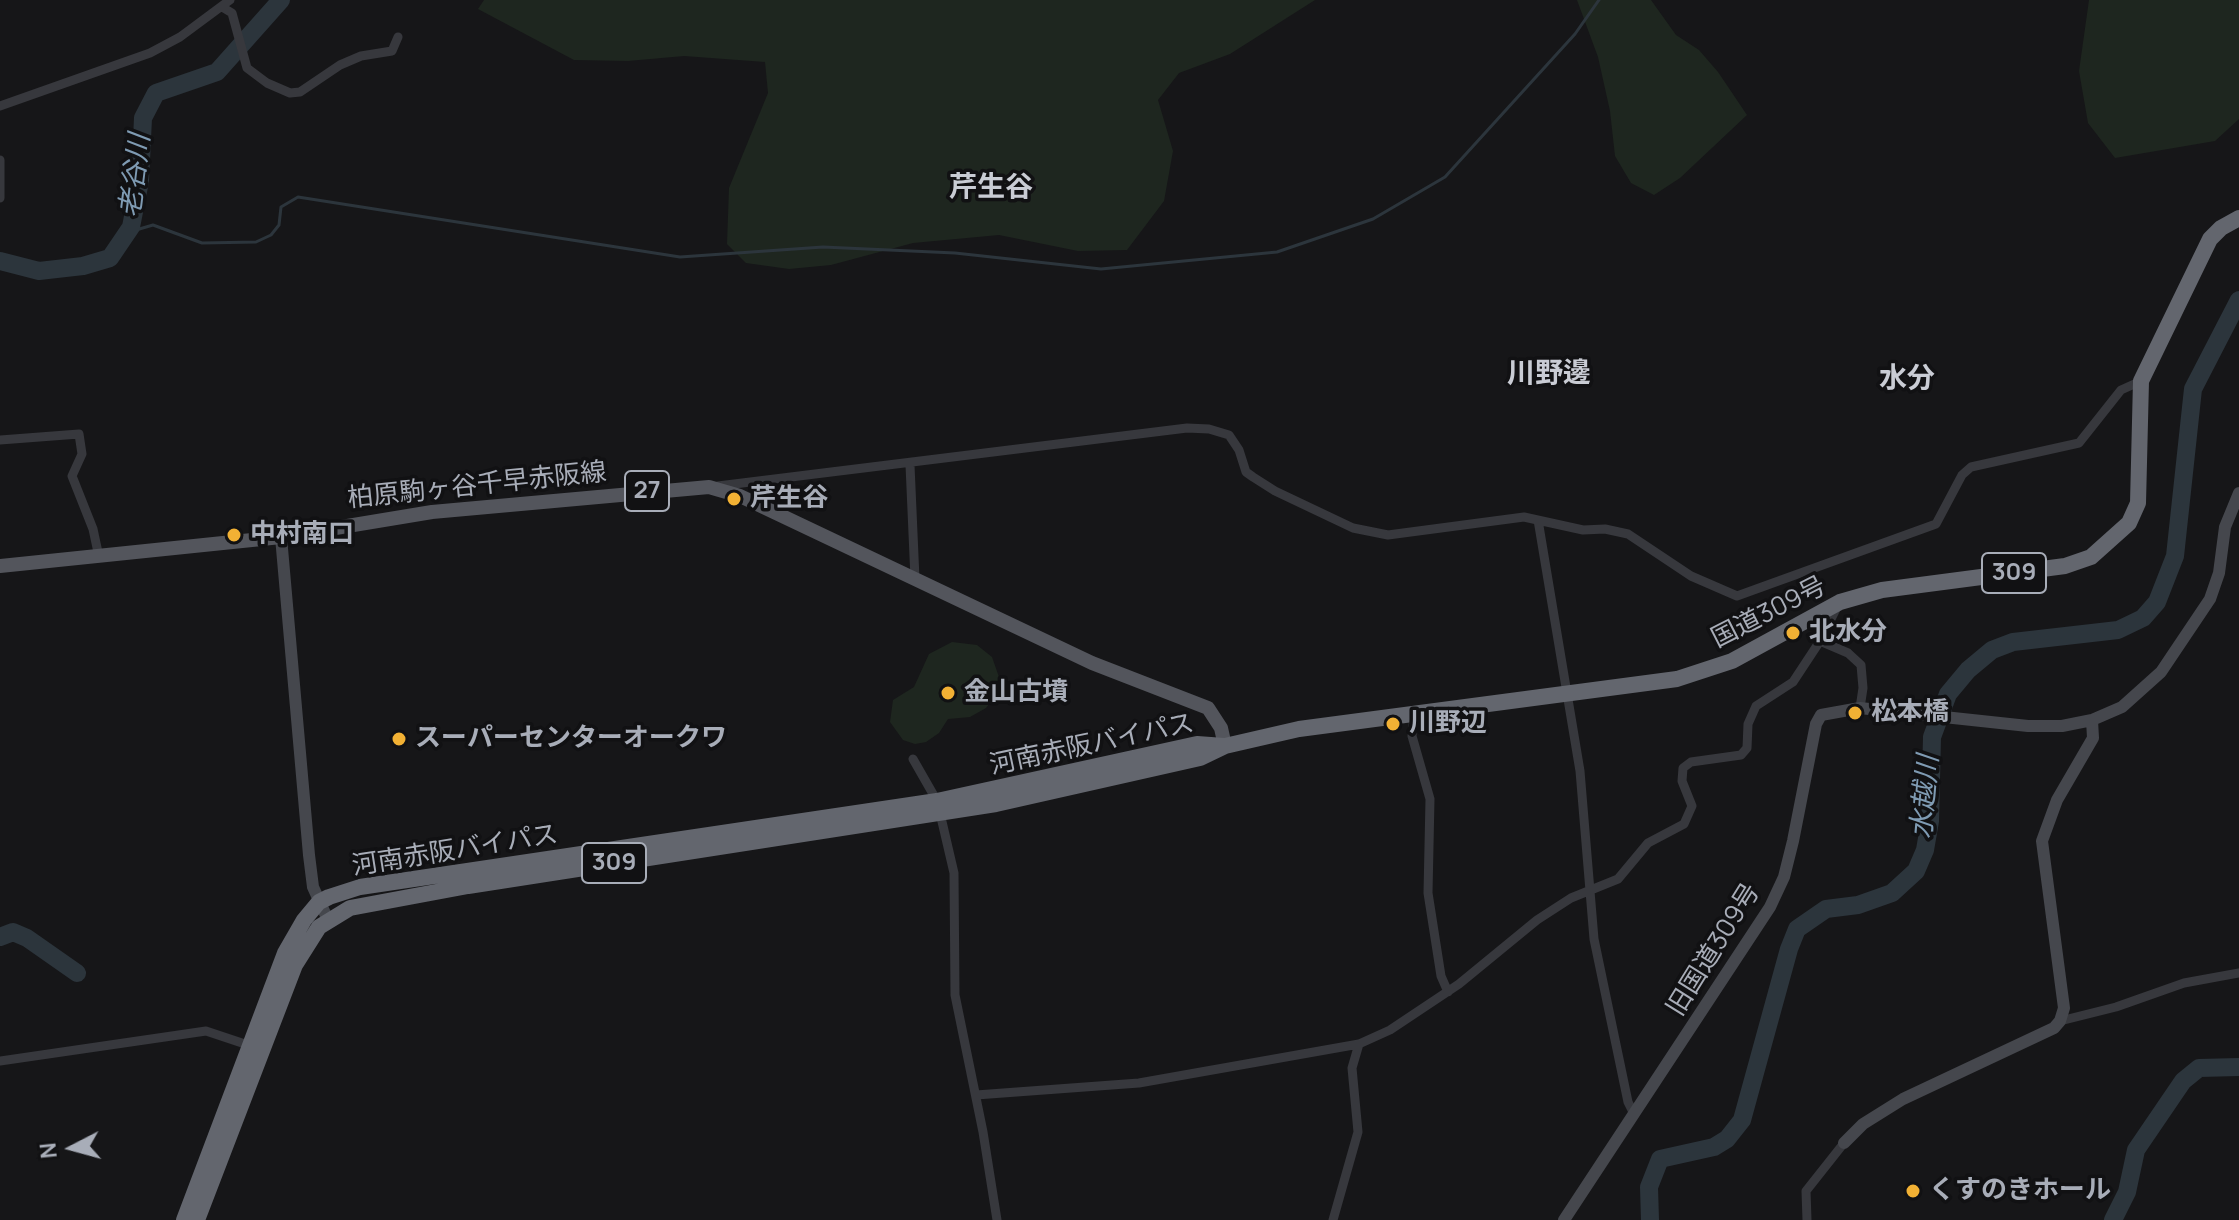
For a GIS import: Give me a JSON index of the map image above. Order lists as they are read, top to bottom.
{
  "streets": {
    "highway": ["309", "国道309号", "河南赤阪バイパス"],
    "main road": ["柏原駒ヶ谷千早赤阪線", "27"],
    "street": ["旧国道309号"]
  },
  "crossings": [
    ["柏原駒ヶ谷千早赤阪線", "国道309号"],
    ["柏原駒ヶ谷千早赤阪線", "河南赤阪バイパス"],
    ["国道309号", "河南赤阪バイパス"]
  ],
  "districts": ["芹生谷", "川野邊", "水分"],
  "water": ["老谷川", "水越川"],
  "places": [
    "芹生谷",
    "中村南口",
    "北水分",
    "金山古墳",
    "松本橋",
    "川野辺",
    "スーパーセンターオークワ",
    "くすのきホール"
  ],
  "north": "left"
}
